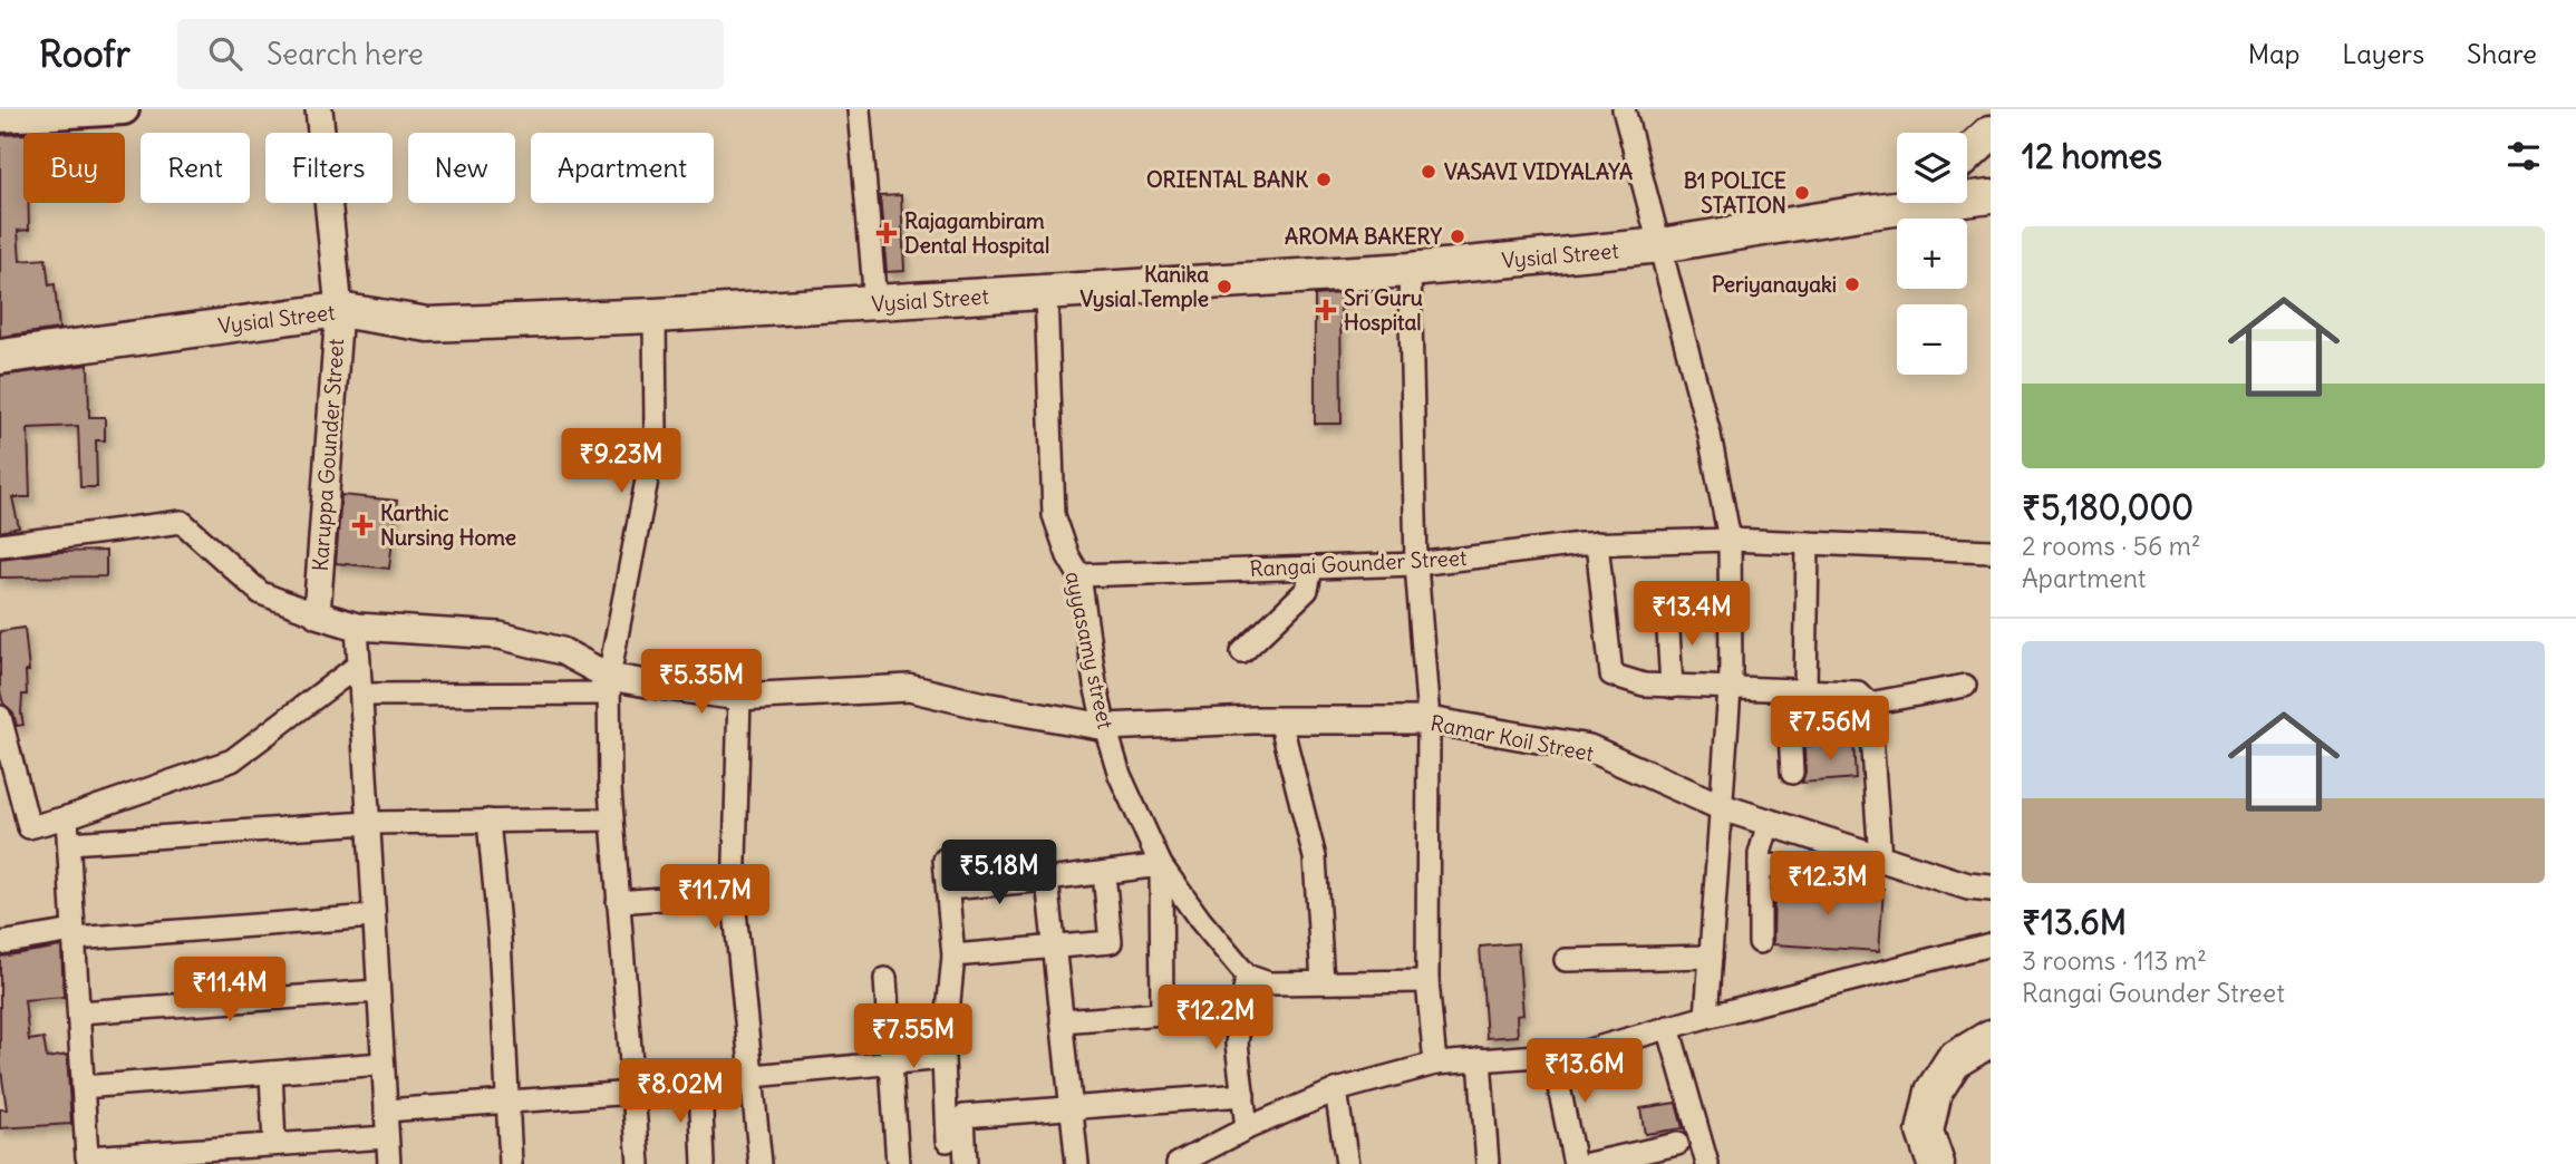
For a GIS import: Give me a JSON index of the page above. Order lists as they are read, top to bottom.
{
  "streets": {
    "main road": ["Vysial Street"],
    "street": [
      "Karuppa Gounder Street",
      "Rangai Gounder Street",
      "ayyasamy street",
      "Ramar Koil Street"
    ]
  },
  "crossings": [
    ["Vysial Street", "Karuppa Gounder Street"],
    ["Vysial Street", "ayyasamy street"],
    ["Karuppa Gounder Street", "Ramar Koil Street"],
    ["Rangai Gounder Street", "ayyasamy street"],
    ["ayyasamy street", "Ramar Koil Street"]
  ],
  "places": {
    "other": [
      "VASAVI VIDYALAYA",
      "ORIENTAL BANK",
      "B1 POLICE STATION",
      "AROMA BAKERY",
      "Periyanayaki",
      "Kanika Vysial Temple"
    ],
    "health": ["Rajagambiram Dental Hospital", "Sri Guru Hospital", "Karthic Nursing Home"]
  },
  "page": {
    "header": "Roofr",
    "search": "Search here",
    "nav": ["Map", "Layers", "Share"],
    "heading": "12 homes",
    "map_buttons": ["+", "−"],
    "chip": [
      "Buy",
      "Rent",
      "Filters",
      "New",
      "Apartment"
    ],
    "list": [
      {
        "name": "₹5,180,000",
        "note": "2 rooms · 56 m² · Apartment"
      },
      {
        "name": "₹13.6M",
        "note": "3 rooms · 113 m² · Rangai Gounder Street"
      }
    ],
    "price": [
      "₹9.23M",
      "₹13.4M",
      "₹5.35M",
      "₹7.56M",
      "₹5.18M",
      "₹12.3M",
      "₹11.7M",
      "₹11.4M",
      "₹12.2M",
      "₹7.55M",
      "₹13.6M",
      "₹8.02M"
    ]
  }
}
